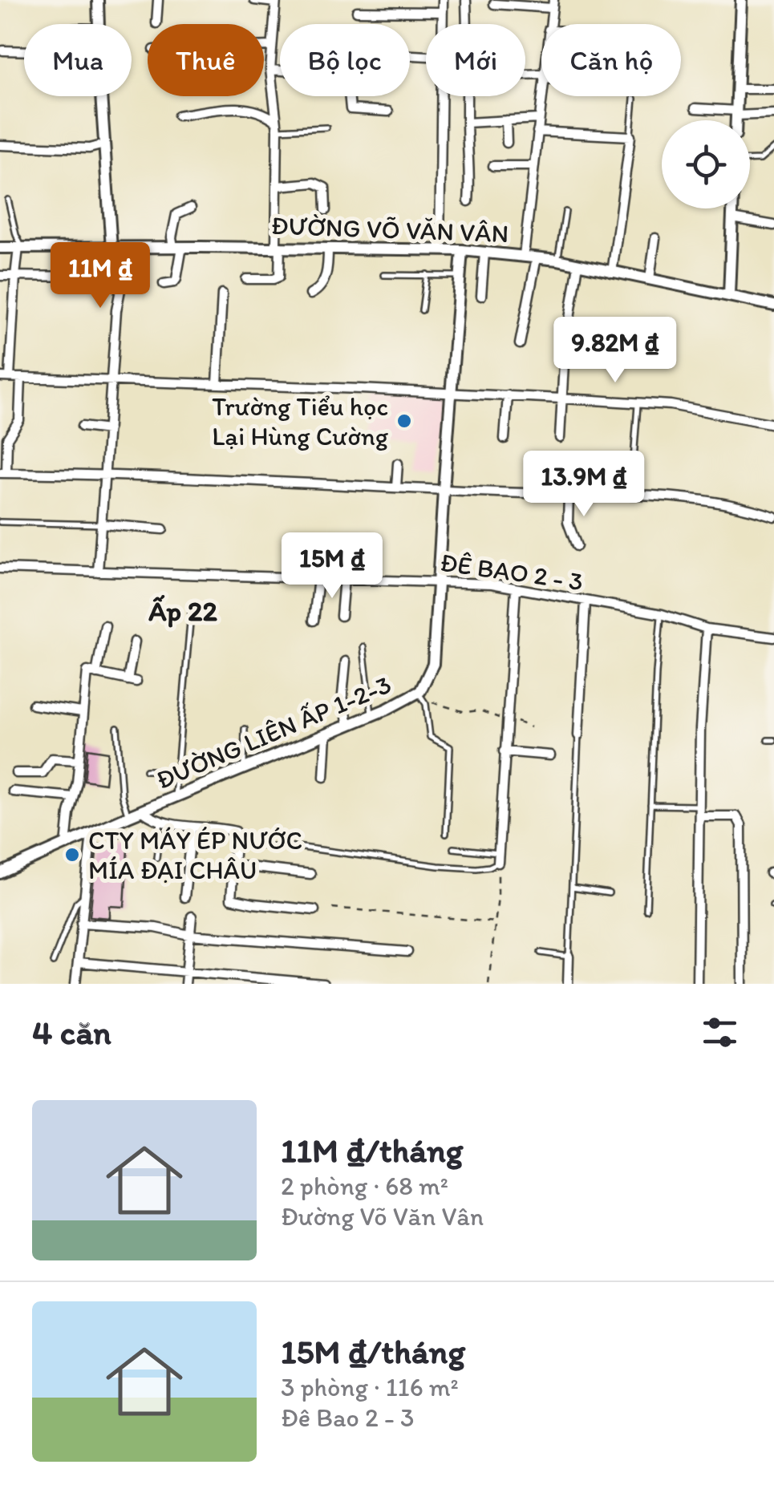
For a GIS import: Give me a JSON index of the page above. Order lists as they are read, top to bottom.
{
  "streets": {
    "street": ["ĐƯỜNG VÕ VĂN VÂN", "ĐÊ BAO 2 - 3", "ĐƯỜNG LIÊN ẤP 1-2-3"]
  },
  "crossings": [
    ["ĐƯỜNG VÕ VĂN VÂN", "ĐƯỜNG LIÊN ẤP 1-2-3"],
    ["ĐÊ BAO 2 - 3", "ĐƯỜNG LIÊN ẤP 1-2-3"]
  ],
  "districts": ["Ấp 22"],
  "places": ["Trường Tiểu học Lại Hùng Cường", "CTY MÁY ÉP NƯỚC MÍA ĐẠI CHÂU"],
  "page": {
    "chip": [
      "Mua",
      "Thuê",
      "Bộ lọc",
      "Mới",
      "Căn hộ"
    ],
    "price": [
      "11M ₫",
      "9.82M ₫",
      "13.9M ₫",
      "15M ₫"
    ],
    "heading": "4 căn",
    "list": [
      {
        "name": "11M ₫/tháng",
        "note": "2 phòng · 68 m² · Đường Võ Văn Vân"
      },
      {
        "name": "15M ₫/tháng",
        "note": "3 phòng · 116 m² · Đê Bao 2 - 3"
      }
    ]
  }
}
